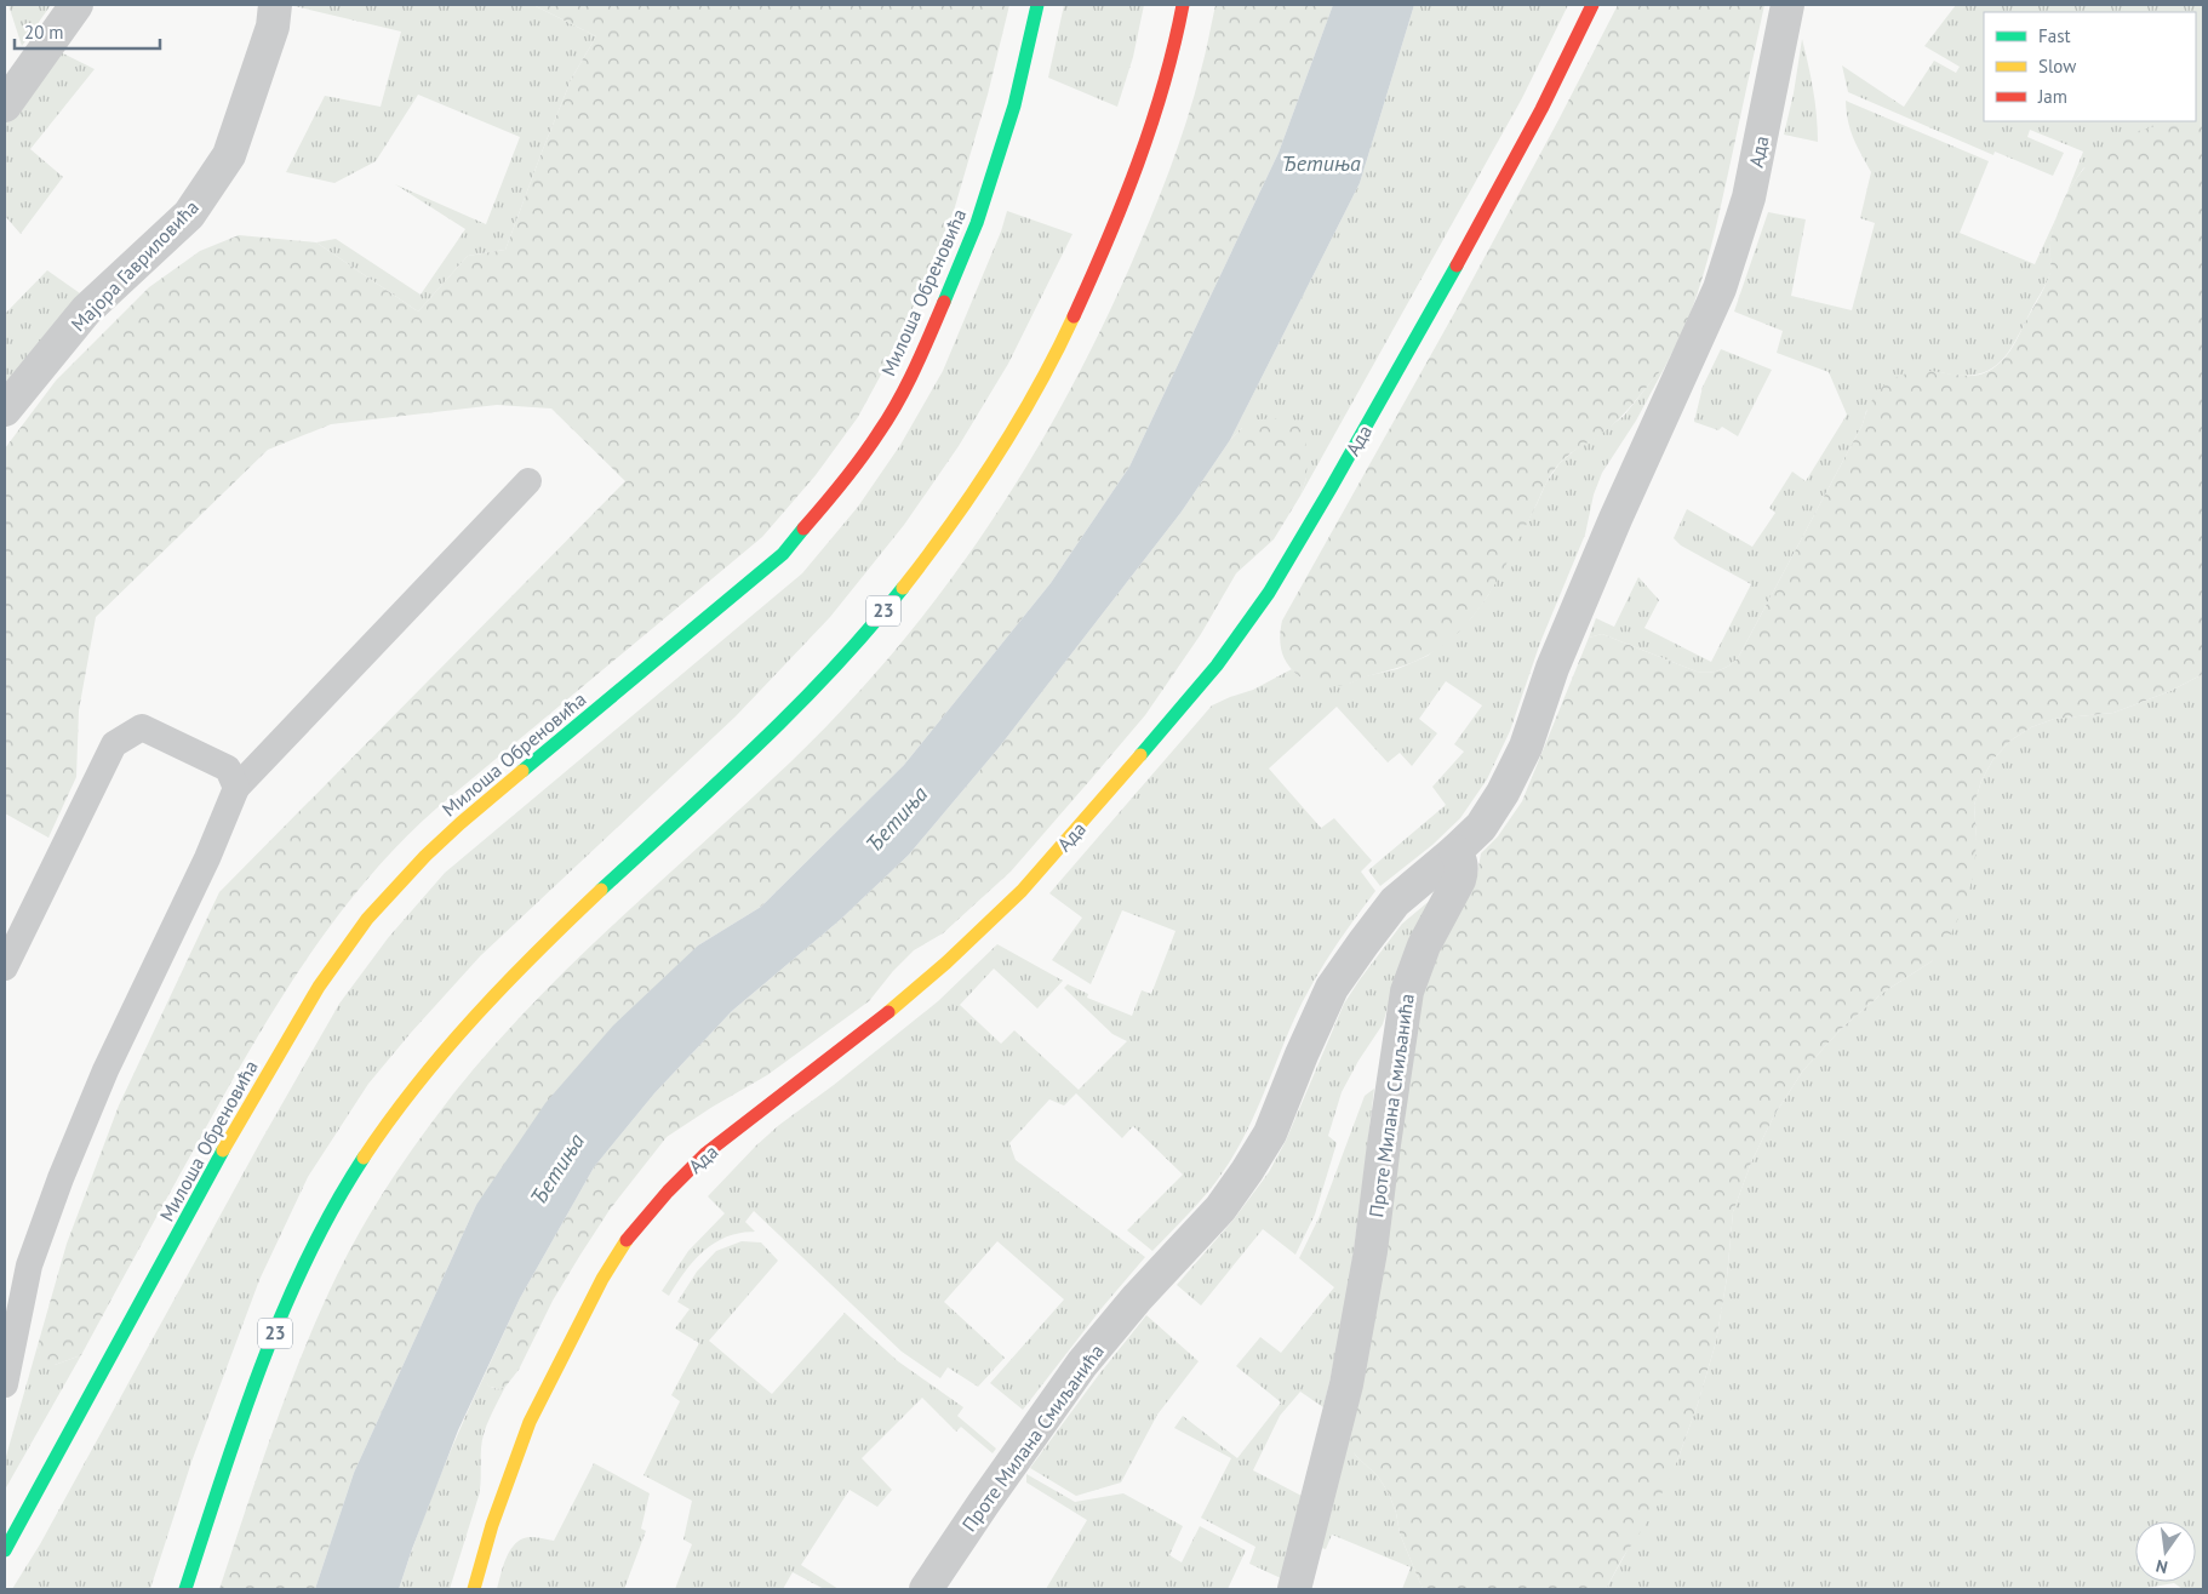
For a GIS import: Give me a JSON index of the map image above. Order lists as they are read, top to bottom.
{
  "streets": {
    "street": [
      "Ада",
      "Мајора Гавриловића",
      "Милоша Обреновића",
      "23",
      "Проте Милана Смиљанића"
    ]
  },
  "crossings": [
    ["Ада", "Проте Милана Смиљанића"]
  ],
  "water": ["Ђетиња"],
  "legend": ["Fast", "Slow", "Jam"],
  "scale_bar": "20 m",
  "north": "bottom"
}
